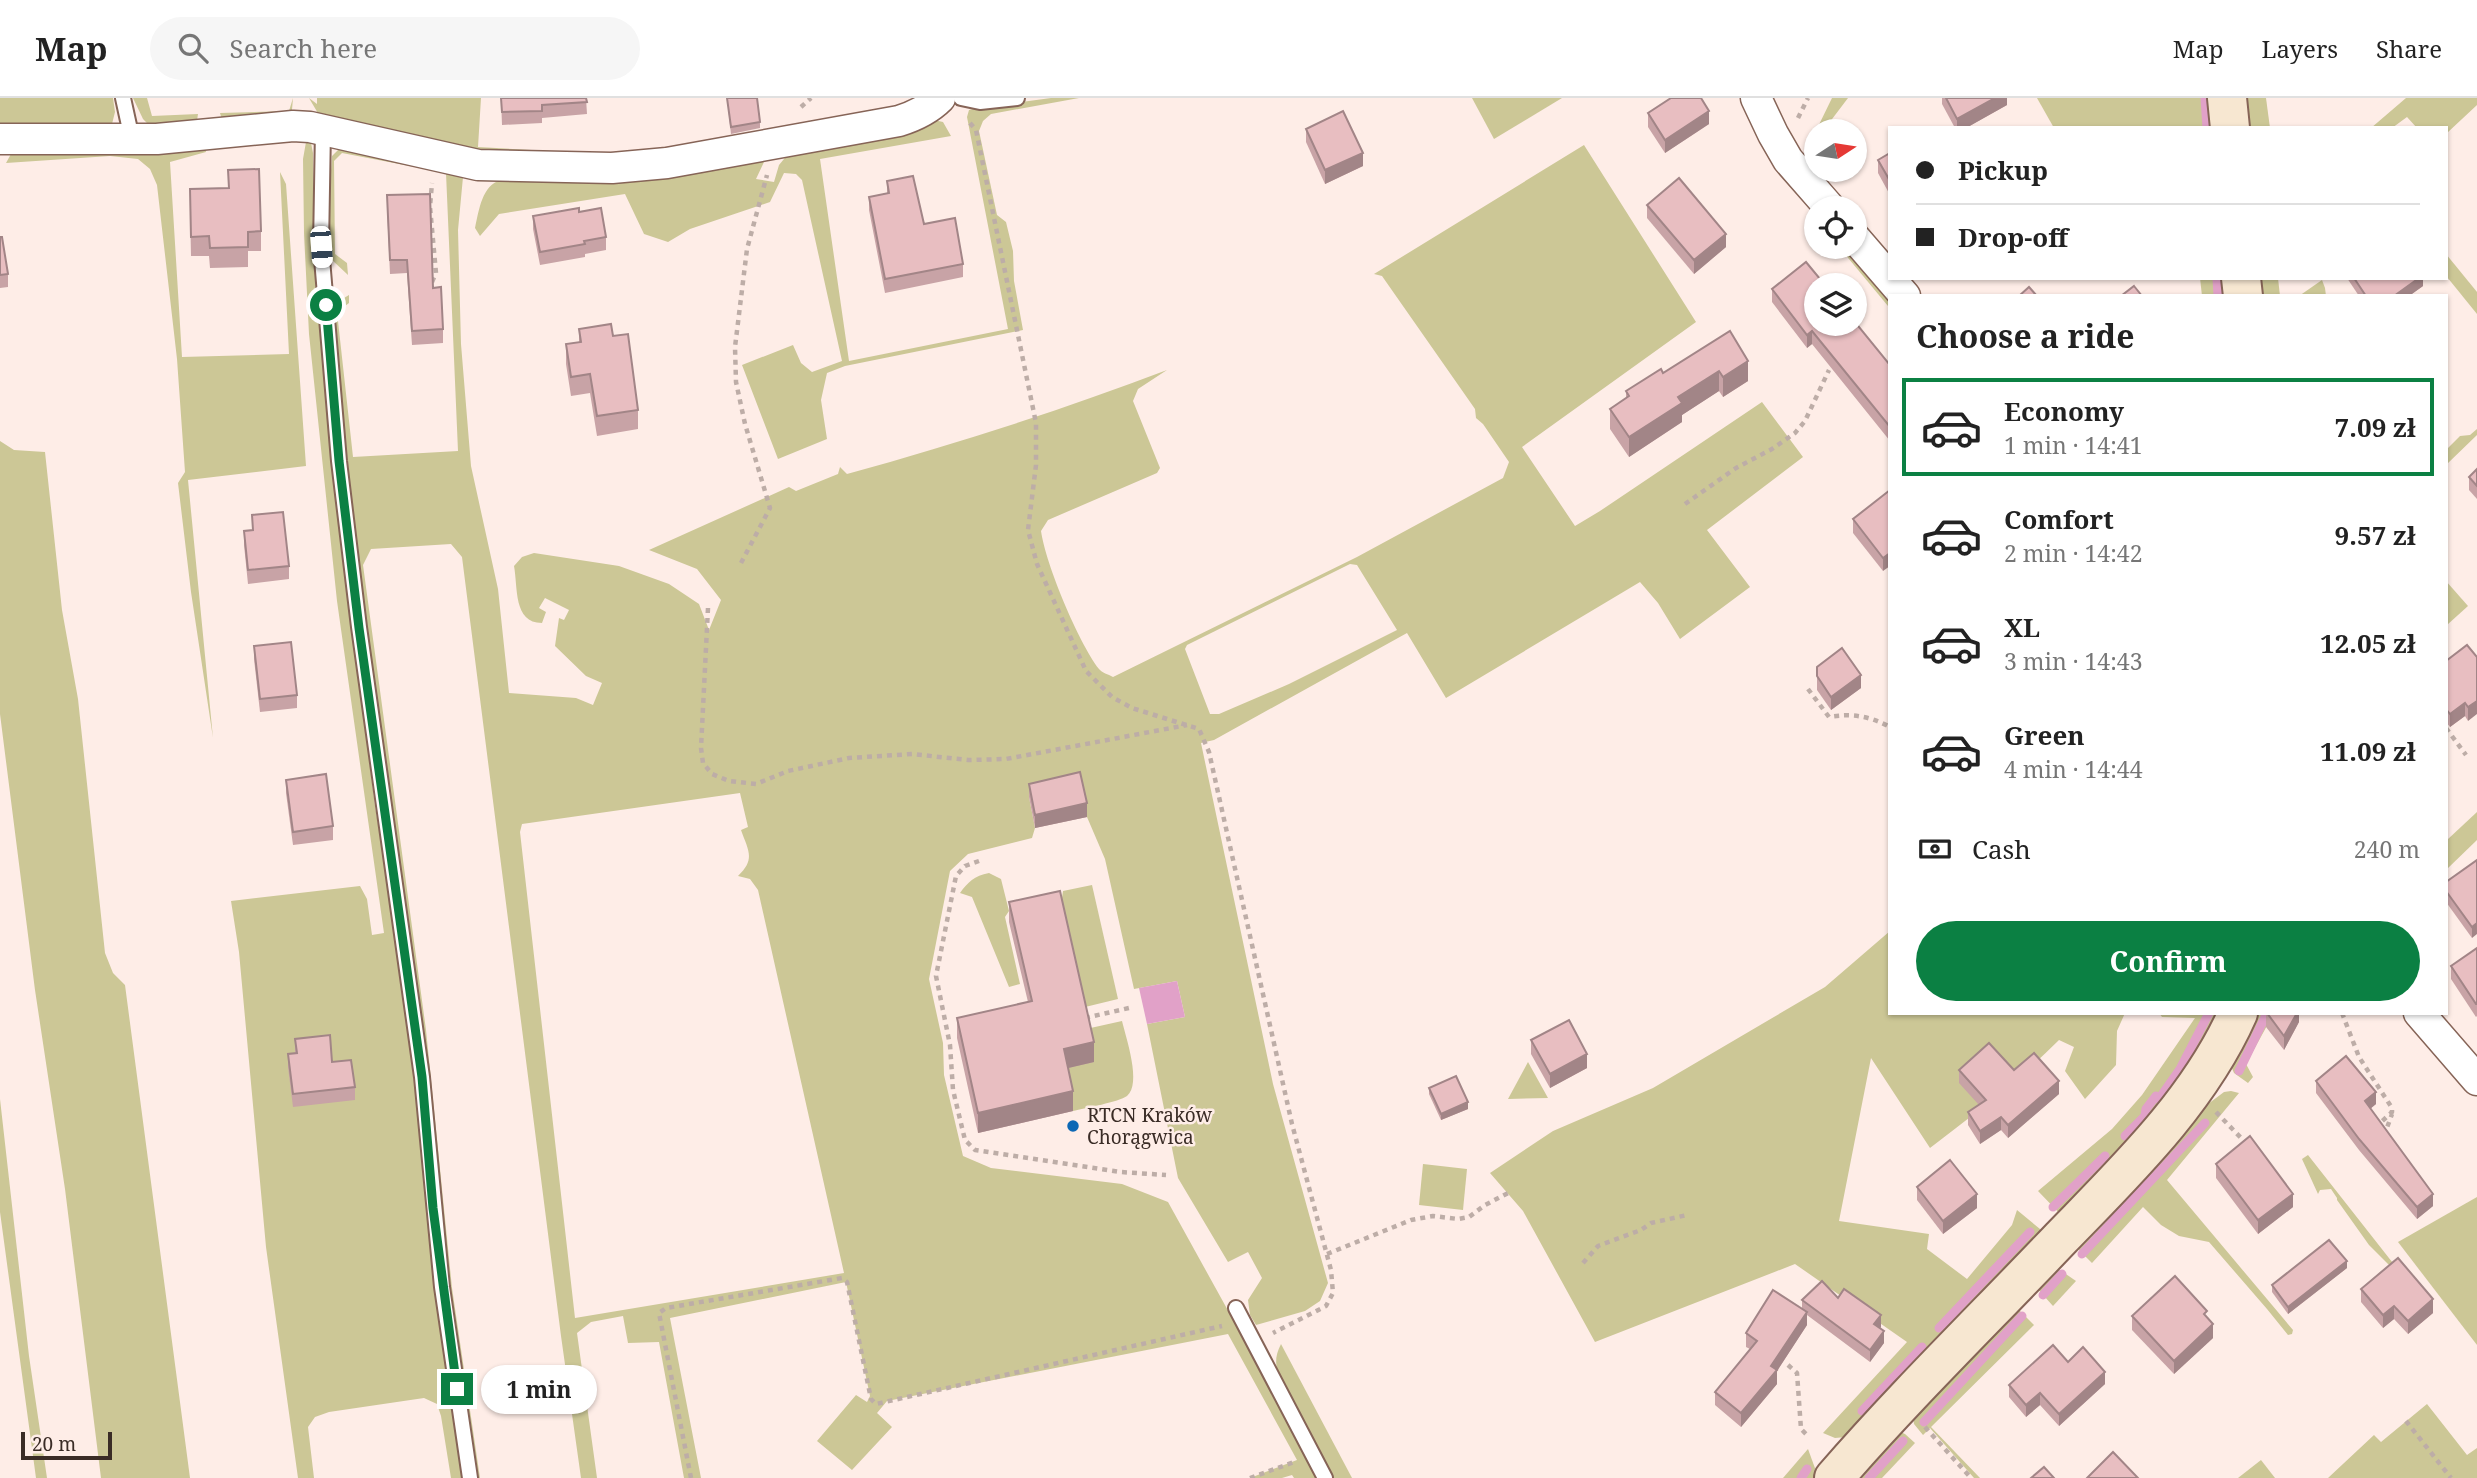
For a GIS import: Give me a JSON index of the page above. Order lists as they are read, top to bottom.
{
  "places": ["RTCN Kraków Chorągwica"],
  "scale_bar": "20 m",
  "north": "right",
  "page": {
    "header": "Map",
    "search": "Search here",
    "nav": ["Map", "Layers", "Share"],
    "banner": ["Pickup", "Drop-off"],
    "heading": "Choose a ride",
    "list": [
      {
        "name": "Economy",
        "note": "1 min · 14:41",
        "value": "7.09 zł"
      },
      {
        "name": "Comfort",
        "note": "2 min · 14:42",
        "value": "9.57 zł"
      },
      {
        "name": "XL",
        "note": "3 min · 14:43",
        "value": "12.05 zł"
      },
      {
        "name": "Green",
        "note": "4 min · 14:44",
        "value": "11.09 zł"
      }
    ],
    "pay": ["Cash", "240 m"],
    "buttons": "Confirm",
    "bubble": "1 min",
    "scale": "20 m"
  }
}
